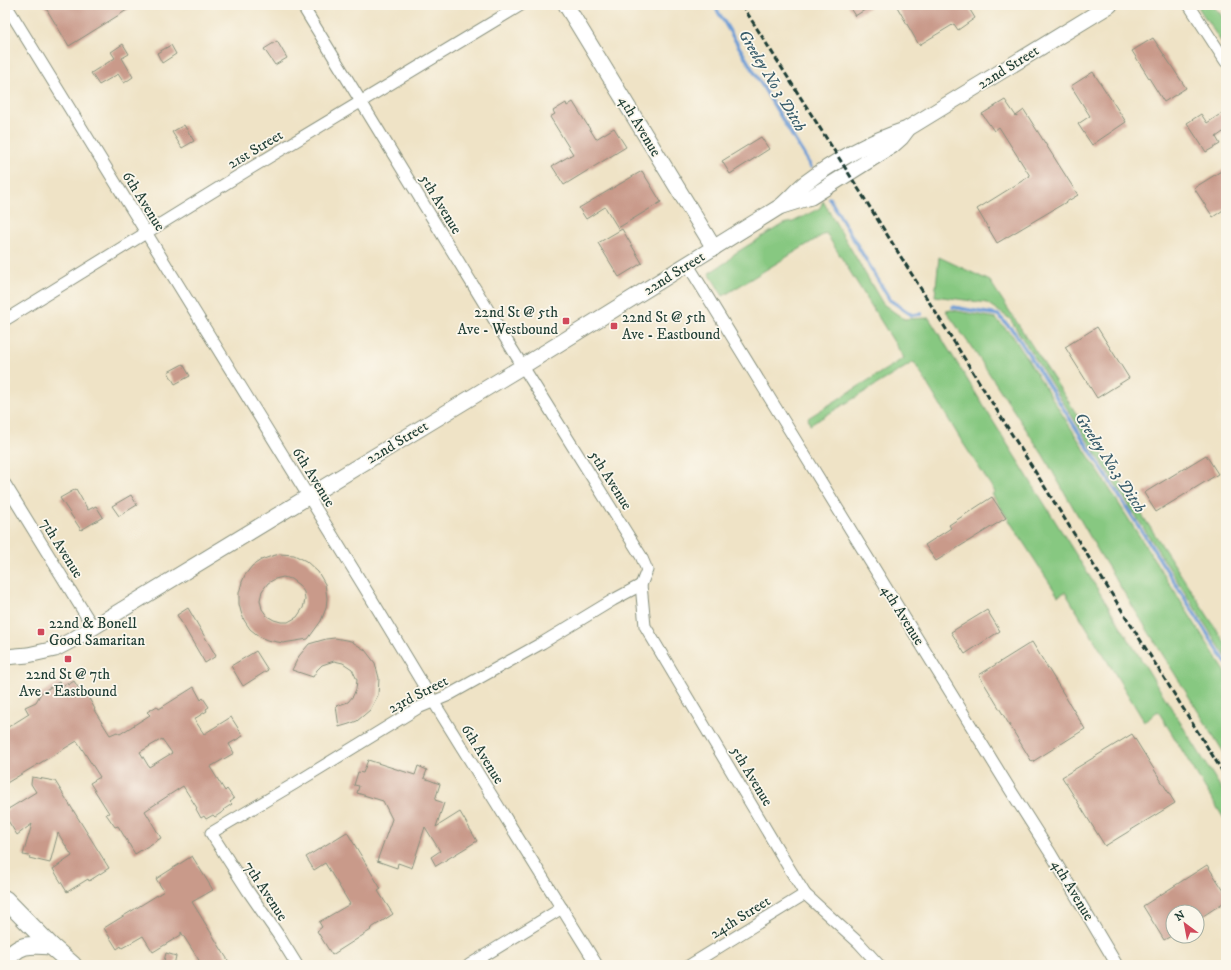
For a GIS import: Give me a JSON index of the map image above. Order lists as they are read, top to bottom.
{
  "streets": {
    "street": [
      "22nd Street",
      "4th Avenue",
      "21st Street",
      "6th Avenue",
      "5th Avenue",
      "7th Avenue",
      "23rd Street",
      "24th Street"
    ]
  },
  "crossings": [
    ["22nd Street", "4th Avenue"],
    ["22nd Street", "6th Avenue"],
    ["22nd Street", "5th Avenue"],
    ["22nd Street", "7th Avenue"],
    ["21st Street", "6th Avenue"],
    ["21st Street", "5th Avenue"],
    ["6th Avenue", "23rd Street"],
    ["5th Avenue", "23rd Street"],
    ["5th Avenue", "24th Street"],
    ["7th Avenue", "23rd Street"]
  ],
  "water": ["Greeley No 3 Ditch", "Greeley No.3 Ditch"],
  "places": {
    "transit": [
      "22nd St @ 5th Ave - Westbound",
      "22nd St @ 5th Ave - Eastbound",
      "22nd & Bonell Good Samaritan",
      "22nd St @ 7th Ave - Eastbound"
    ]
  },
  "north": "top left"
}
